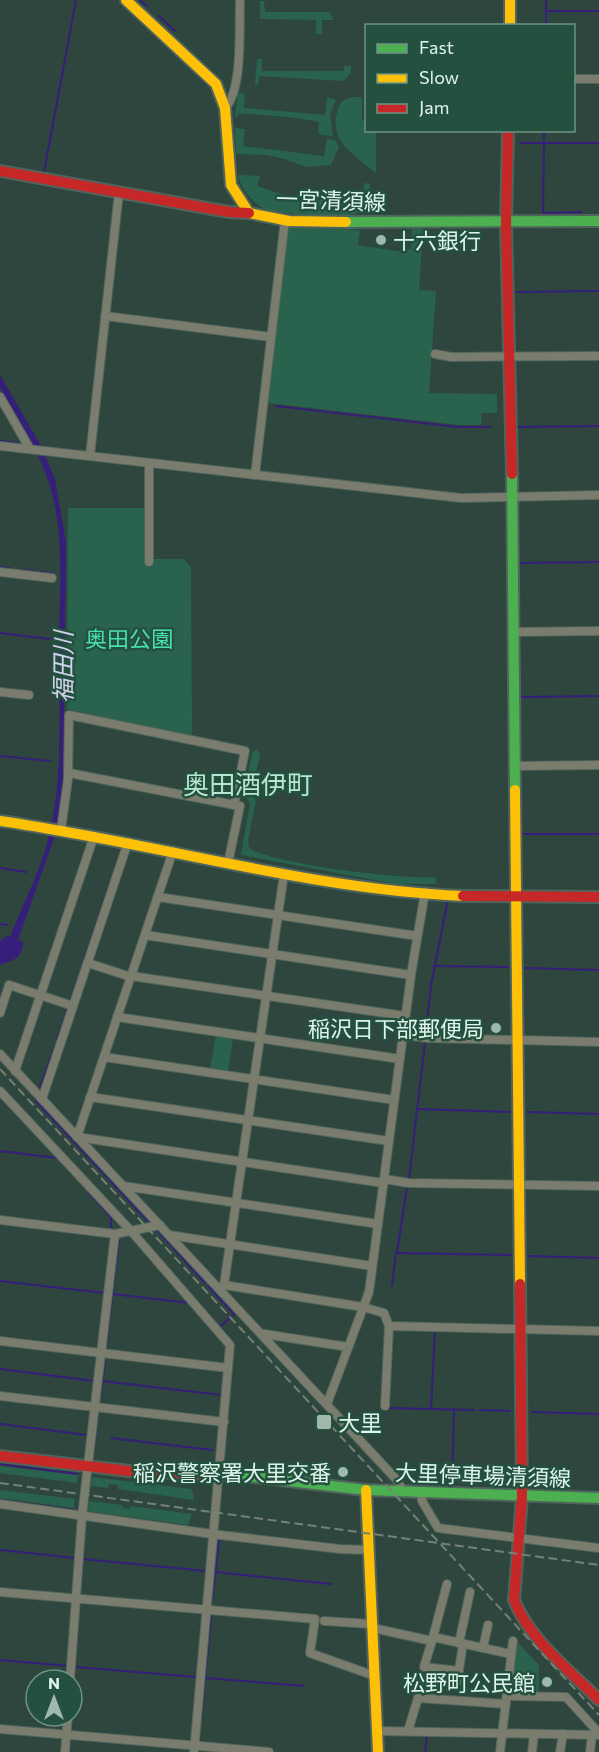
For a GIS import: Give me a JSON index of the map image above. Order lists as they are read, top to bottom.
{
  "streets": {
    "street": ["一宮清須線", "大里停車場清須線"]
  },
  "districts": ["奥田酒伊町"],
  "water": ["福田川"],
  "parks": ["奥田公園"],
  "places": {
    "other": [
      "十六銀行",
      "稲沢日下部郵便局",
      "稲沢警察署大里交番",
      "松野町公民館"
    ],
    "transit": ["大里"]
  },
  "legend": ["Fast", "Slow", "Jam"],
  "north": "top"
}
